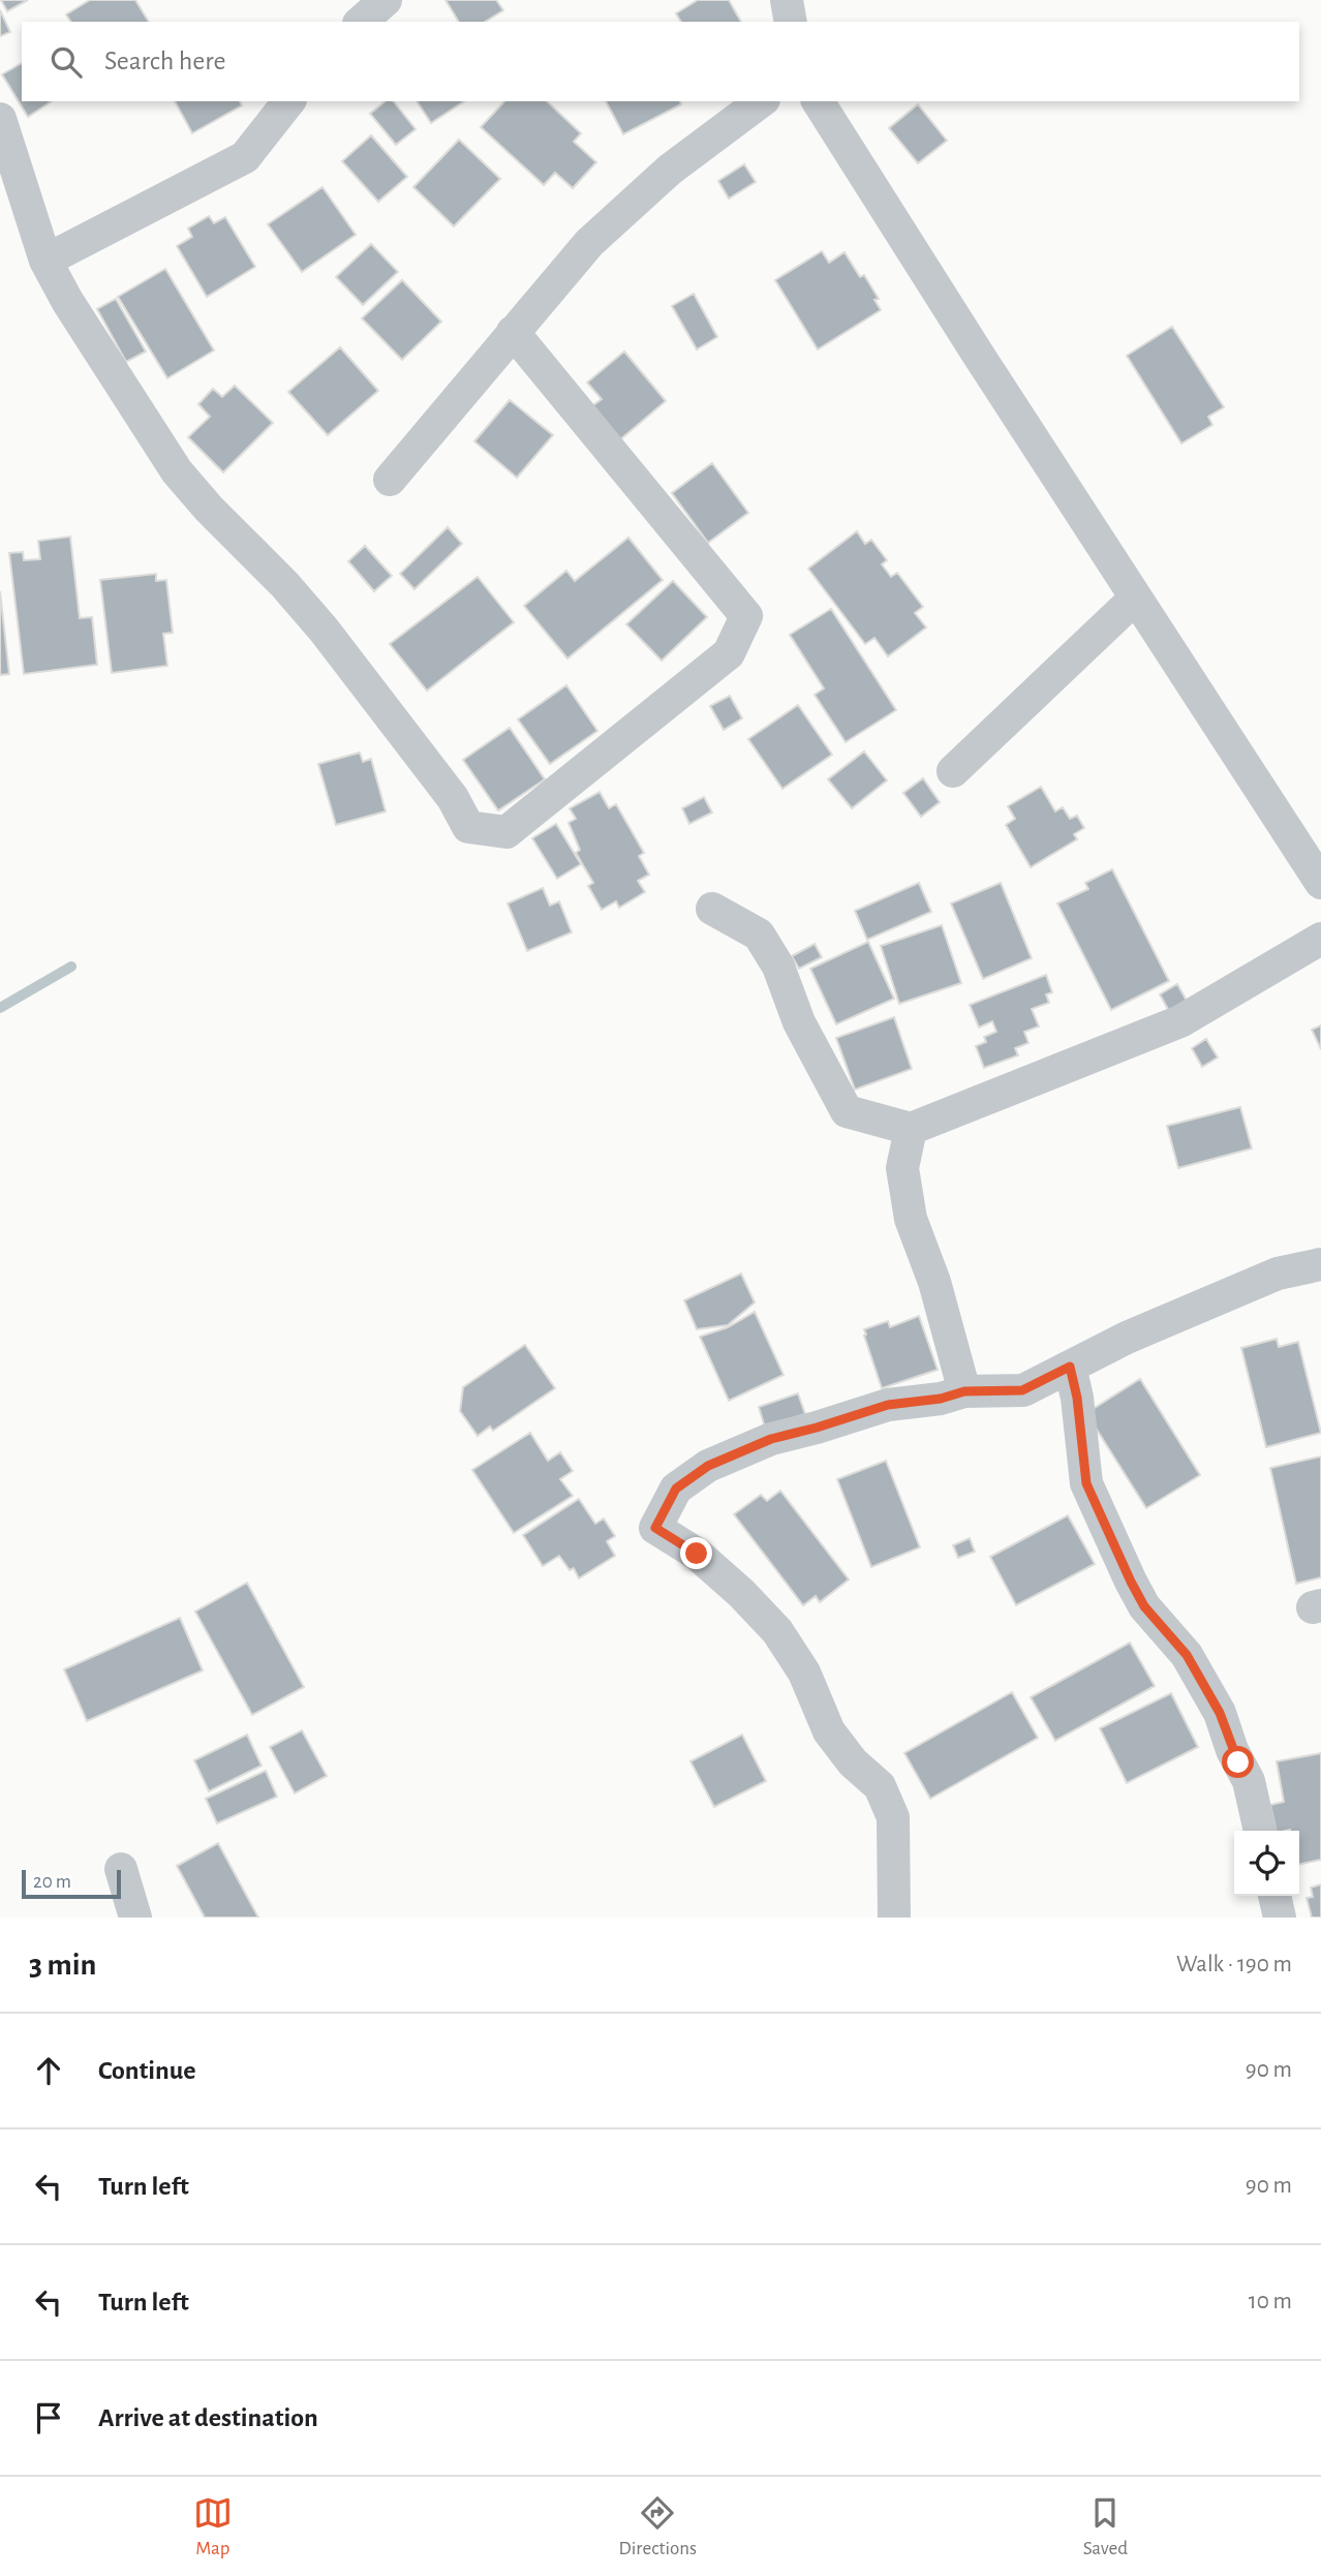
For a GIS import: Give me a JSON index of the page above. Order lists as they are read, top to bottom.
{
  "scale_bar": "20 m",
  "page": {
    "search": "Search here",
    "scale": "20 m",
    "heading": ["3 min", "Walk · 190 m"],
    "list": [
      ["Continue", "90 m"],
      ["Turn left", "90 m"],
      ["Turn left", "10 m"],
      "Arrive at destination"
    ],
    "nav": ["Map", "Directions", "Saved"]
  }
}
